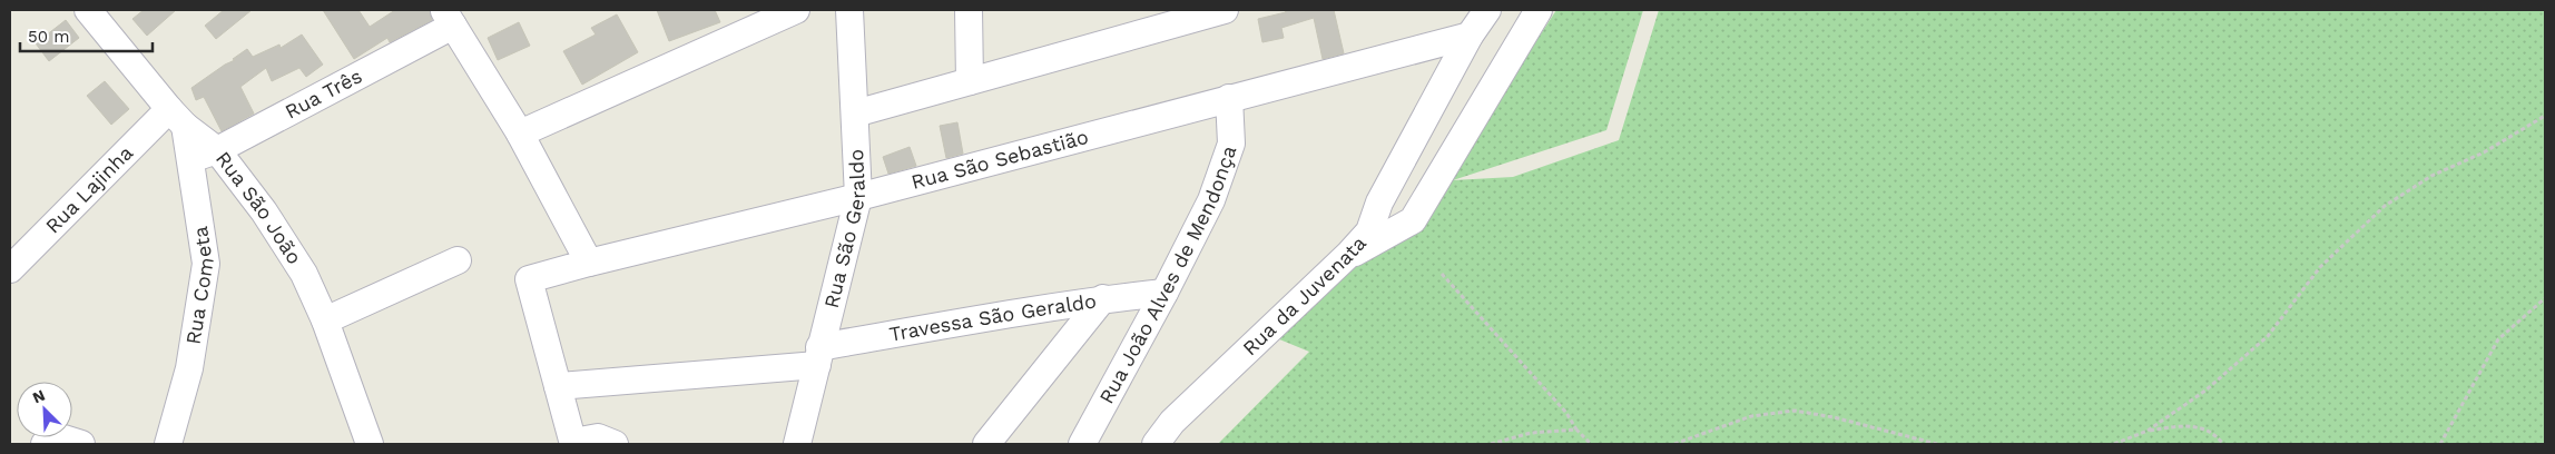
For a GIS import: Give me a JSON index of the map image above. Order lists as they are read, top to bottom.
{
  "streets": {
    "street": [
      "Rua Três",
      "Rua São Sebastião",
      "Rua Lajinha",
      "Rua São João",
      "Rua São Geraldo",
      "Rua João Alves de Mendonça",
      "Rua Cometa",
      "Rua da Juvenata",
      "Travessa São Geraldo"
    ]
  },
  "crossings": [
    ["Rua Três", "Rua São João"],
    ["Rua Três", "Rua Cometa"],
    ["Rua São Sebastião", "Rua São Geraldo"],
    ["Rua São Sebastião", "Rua João Alves de Mendonça"],
    ["Rua São Sebastião", "Rua da Juvenata"],
    ["Rua São Sebastião", "Travessa São Geraldo"],
    ["Rua Lajinha", "Rua São João"],
    ["Rua Lajinha", "Rua Cometa"],
    ["Rua São João", "Rua Cometa"],
    ["Rua São Geraldo", "Travessa São Geraldo"],
    ["Rua João Alves de Mendonça", "Travessa São Geraldo"]
  ],
  "scale_bar": "50 m",
  "north": "top left"
}
